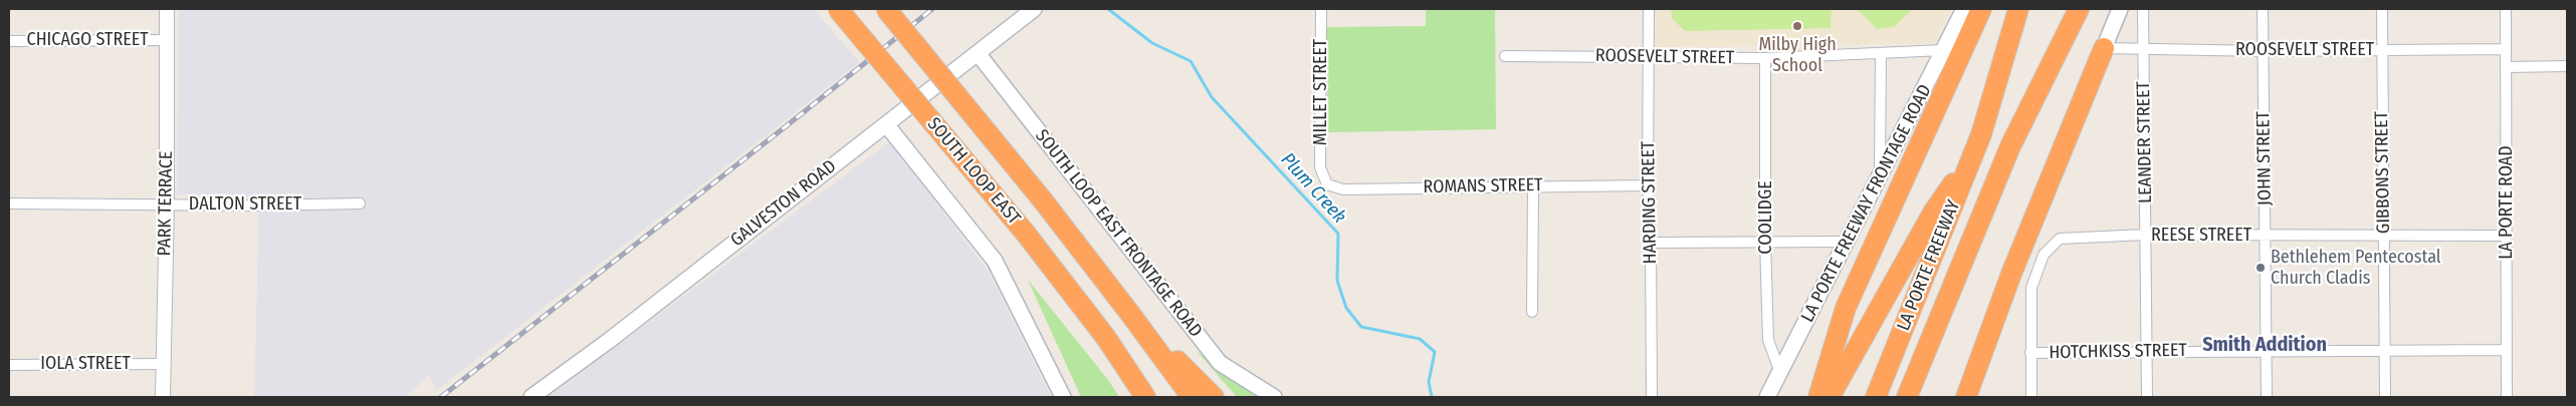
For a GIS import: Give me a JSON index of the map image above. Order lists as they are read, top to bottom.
{
  "streets": {
    "highway": ["SOUTH LOOP EAST", "LA PORTE FREEWAY"],
    "main road": ["GALVESTON ROAD", "LA PORTE FREEWAY FRONTAGE ROAD", "SOUTH LOOP EAST FRONTAGE ROAD"],
    "street": [
      "CHICAGO STREET",
      "ROOSEVELT STREET",
      "MILLET STREET",
      "LEANDER STREET",
      "JOHN STREET",
      "GIBBONS STREET",
      "ROMANS STREET",
      "HARDING STREET",
      "LA PORTE ROAD",
      "PARK TERRACE",
      "DALTON STREET",
      "COOLIDGE",
      "REESE STREET",
      "HOTCHKISS STREET",
      "IOLA STREET"
    ]
  },
  "crossings": [
    ["CHICAGO STREET", "PARK TERRACE"],
    ["ROOSEVELT STREET", "LEANDER STREET"],
    ["ROOSEVELT STREET", "JOHN STREET"],
    ["ROOSEVELT STREET", "GIBBONS STREET"],
    ["ROOSEVELT STREET", "HARDING STREET"],
    ["ROOSEVELT STREET", "LA PORTE ROAD"],
    ["ROOSEVELT STREET", "LA PORTE FREEWAY FRONTAGE ROAD"],
    ["ROOSEVELT STREET", "COOLIDGE"],
    ["MILLET STREET", "ROMANS STREET"],
    ["LEANDER STREET", "REESE STREET"],
    ["LEANDER STREET", "HOTCHKISS STREET"],
    ["JOHN STREET", "REESE STREET"],
    ["JOHN STREET", "HOTCHKISS STREET"],
    ["GIBBONS STREET", "REESE STREET"],
    ["GIBBONS STREET", "HOTCHKISS STREET"],
    ["ROMANS STREET", "HARDING STREET"],
    ["LA PORTE ROAD", "REESE STREET"],
    ["LA PORTE ROAD", "HOTCHKISS STREET"],
    ["PARK TERRACE", "DALTON STREET"],
    ["PARK TERRACE", "IOLA STREET"],
    ["GALVESTON ROAD", "SOUTH LOOP EAST FRONTAGE ROAD"],
    ["LA PORTE FREEWAY FRONTAGE ROAD", "COOLIDGE"],
    ["REESE STREET", "HOTCHKISS STREET"]
  ],
  "districts": ["Smith Addition"],
  "water": ["Plum Creek"],
  "places": ["Milby High School", "Bethlehem Pentecostal Church Cladis"]
}
